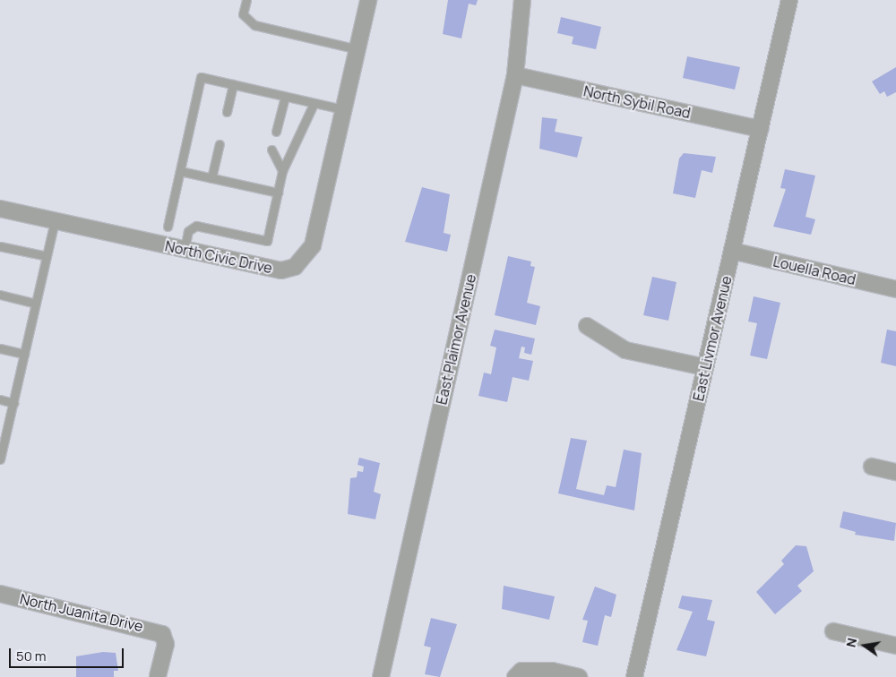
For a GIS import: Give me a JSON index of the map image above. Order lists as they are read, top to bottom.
{
  "streets": {
    "street": [
      "North Sybil Road",
      "North Civic Drive",
      "Louella Road",
      "East Livmor Avenue",
      "East Plaimor Avenue",
      "North Juanita Drive"
    ]
  },
  "crossings": [
    ["North Sybil Road", "East Livmor Avenue"],
    ["North Sybil Road", "East Plaimor Avenue"],
    ["Louella Road", "East Livmor Avenue"]
  ],
  "scale_bar": "50 m",
  "north": "left"
}
